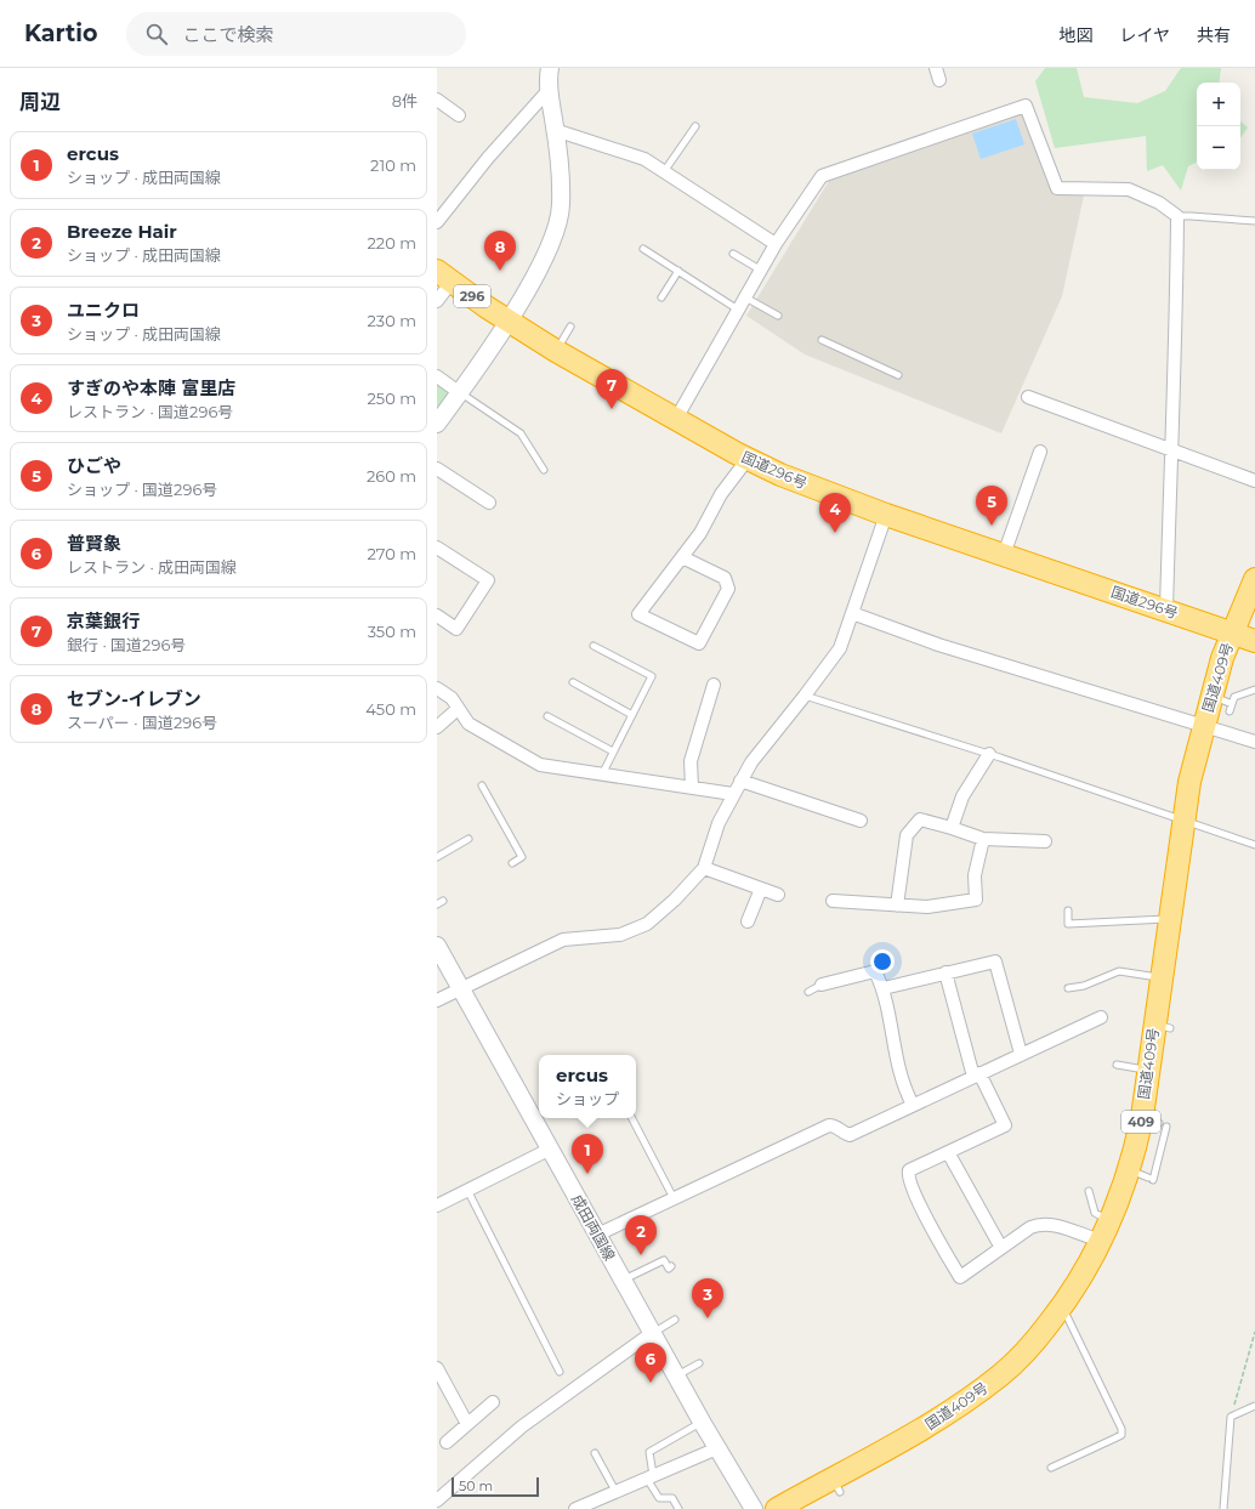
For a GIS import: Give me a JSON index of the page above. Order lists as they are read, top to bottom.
{
  "streets": {
    "highway": [
      "296",
      "国道296号",
      "国道409号",
      "409"
    ],
    "main road": ["成田両国線"]
  },
  "crossings": [
    ["国道296号", "国道409号"]
  ],
  "scale_bar": "50 m",
  "page": {
    "header": "Kartio",
    "search": "ここで検索",
    "nav": ["地図", "レイヤ", "共有"],
    "heading": ["周辺", "8件"],
    "map_buttons": ["+", "−"],
    "list": [
      {
        "mark": "1",
        "name": "ercus",
        "note": "ショップ · 成田両国線",
        "value": "210 m"
      },
      {
        "mark": "2",
        "name": "Breeze Hair",
        "note": "ショップ · 成田両国線",
        "value": "220 m"
      },
      {
        "mark": "3",
        "name": "ユニクロ",
        "note": "ショップ · 成田両国線",
        "value": "230 m"
      },
      {
        "mark": "4",
        "name": "すぎのや本陣 富里店",
        "note": "レストラン · 国道296号",
        "value": "250 m"
      },
      {
        "mark": "5",
        "name": "ひごや",
        "note": "ショップ · 国道296号",
        "value": "260 m"
      },
      {
        "mark": "6",
        "name": "普賢象",
        "note": "レストラン · 成田両国線",
        "value": "270 m"
      },
      {
        "mark": "7",
        "name": "京葉銀行",
        "note": "銀行 · 国道296号",
        "value": "350 m"
      },
      {
        "mark": "8",
        "name": "セブン-イレブン",
        "note": "スーパー · 国道296号",
        "value": "450 m"
      }
    ],
    "pins": [
      "8",
      "7",
      "5",
      "4",
      "1",
      "2",
      "3",
      "6"
    ],
    "popup": ["ercus", "ショップ"],
    "scale": "50 m"
  }
}
